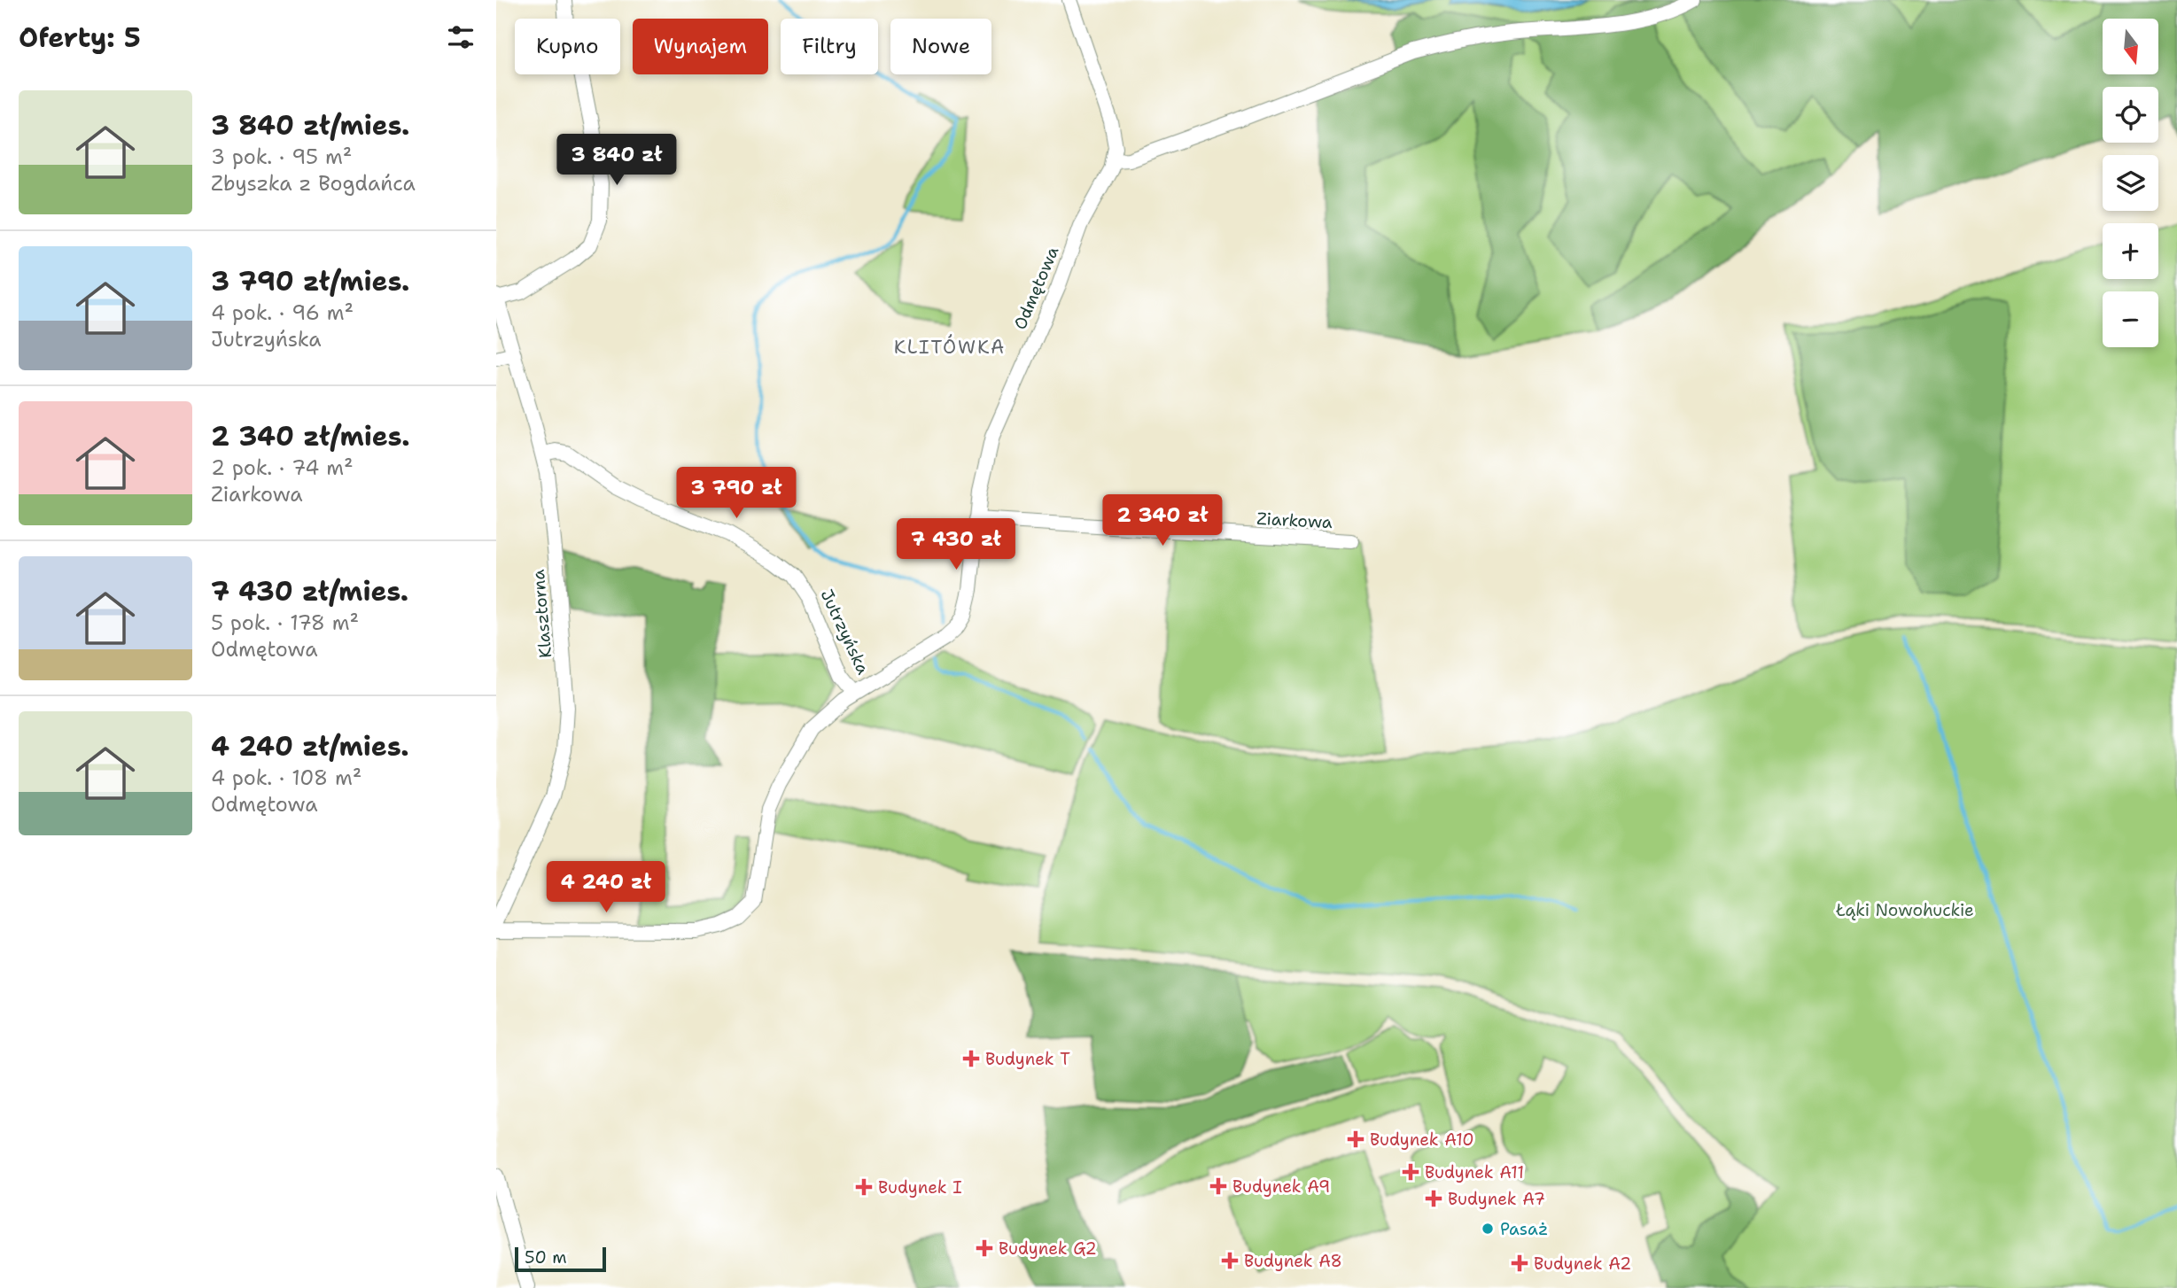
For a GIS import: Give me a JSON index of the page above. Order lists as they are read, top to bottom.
{
  "streets": {
    "street": [
      "Odmętowa",
      "Ziarkowa",
      "Klasztorna",
      "Jutrzyńska"
    ]
  },
  "crossings": [
    ["Odmętowa", "Ziarkowa"],
    ["Odmętowa", "Jutrzyńska"],
    ["Klasztorna", "Jutrzyńska"]
  ],
  "districts": ["KLITÓWKA"],
  "parks": ["Łąki Nowohuckie"],
  "places": {
    "health": [
      "Budynek T",
      "Budynek A10",
      "Budynek A11",
      "Budynek A9",
      "Budynek I",
      "Budynek A7",
      "Budynek G2",
      "Budynek A8",
      "Budynek A2"
    ],
    "other": ["Pasaż"]
  },
  "scale_bar": "50 m",
  "north": "bottom",
  "page": {
    "heading": "Oferty: 5",
    "map_buttons": ["+", "−"],
    "chip": [
      "Kupno",
      "Wynajem",
      "Filtry",
      "Nowe"
    ],
    "list": [
      {
        "name": "3 840 zł/mies.",
        "note": "3 pok. · 95 m² · Zbyszka z Bogdańca"
      },
      {
        "name": "3 790 zł/mies.",
        "note": "4 pok. · 96 m² · Jutrzyńska"
      },
      {
        "name": "2 340 zł/mies.",
        "note": "2 pok. · 74 m² · Ziarkowa"
      },
      {
        "name": "7 430 zł/mies.",
        "note": "5 pok. · 178 m² · Odmętowa"
      },
      {
        "name": "4 240 zł/mies.",
        "note": "4 pok. · 108 m² · Odmętowa"
      }
    ],
    "price": [
      "3 840 zł",
      "3 790 zł",
      "2 340 zł",
      "7 430 zł",
      "4 240 zł"
    ],
    "scale": "50 m"
  }
}
